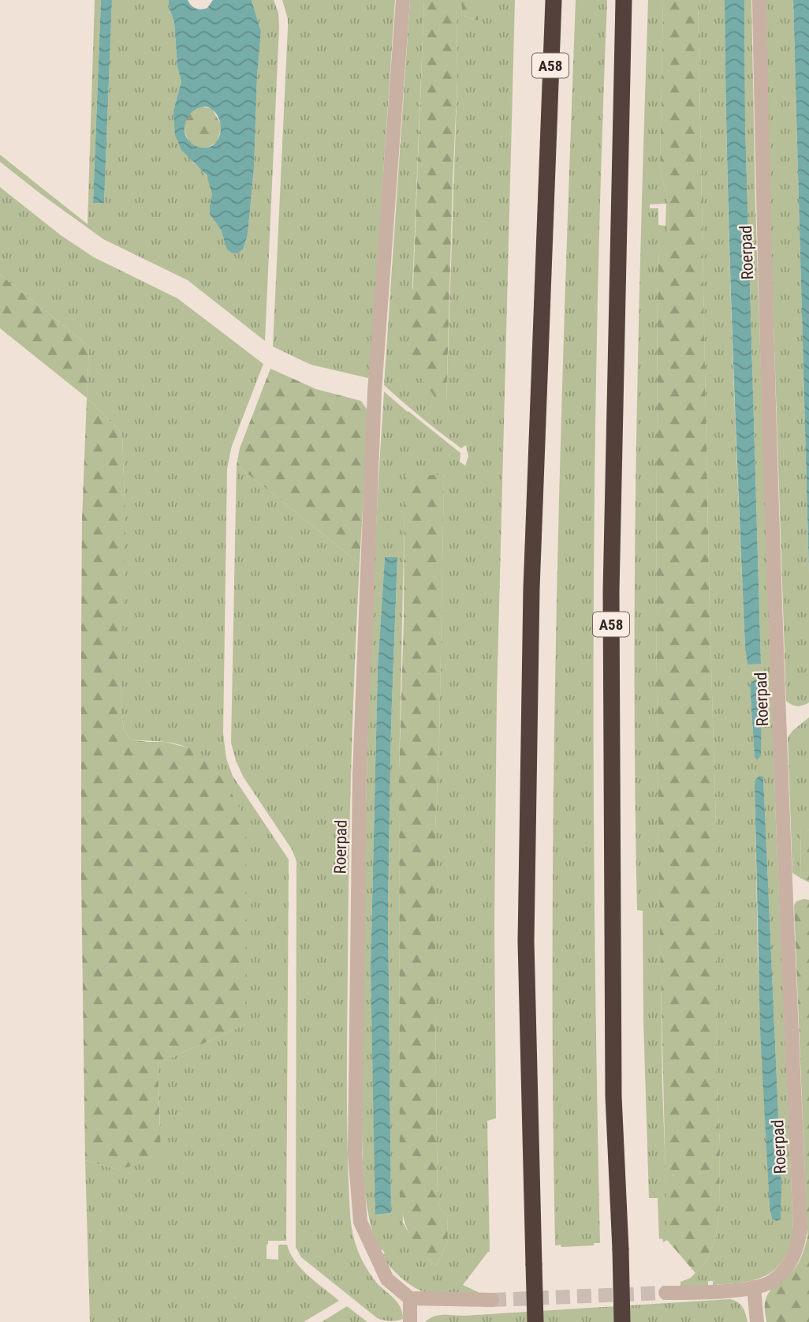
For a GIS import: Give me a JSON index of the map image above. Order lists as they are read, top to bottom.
{
  "streets": {
    "highway": ["A58"],
    "street": ["Roerpad"]
  }
}
